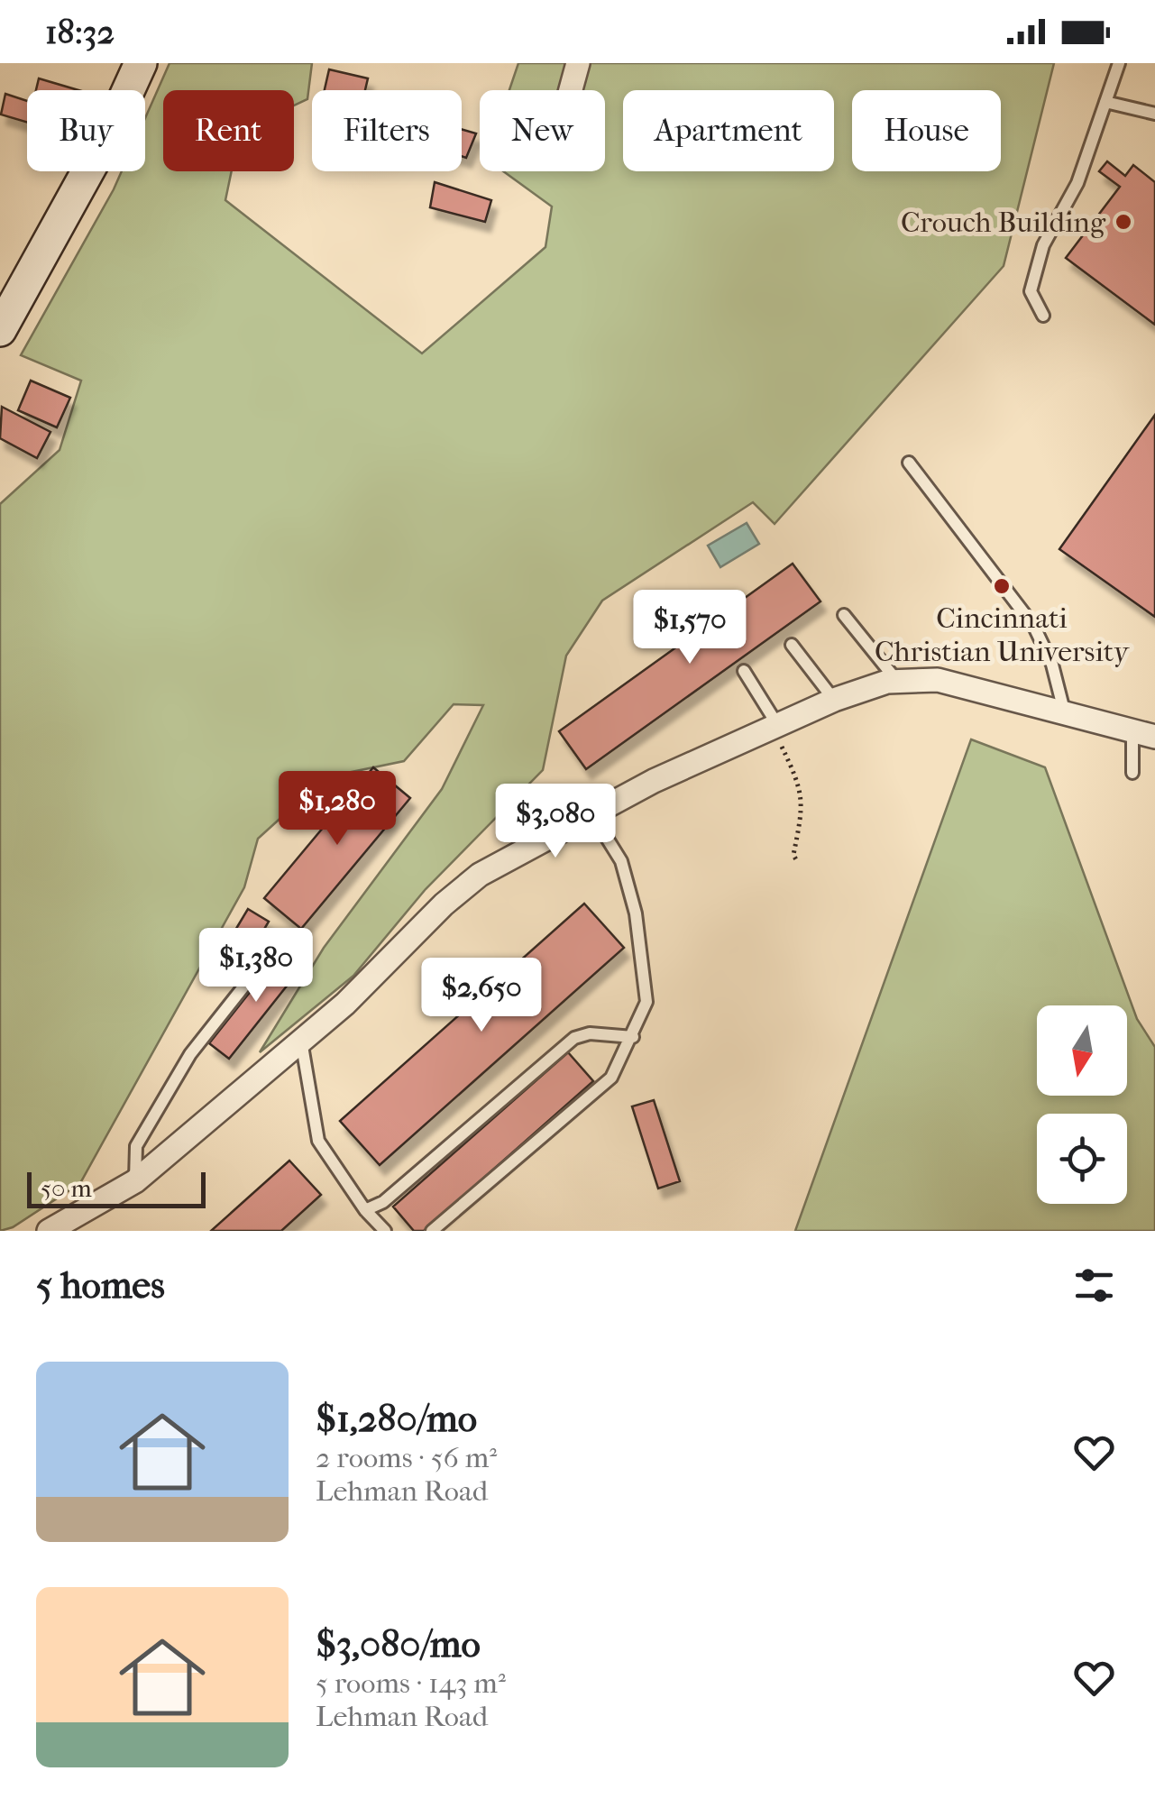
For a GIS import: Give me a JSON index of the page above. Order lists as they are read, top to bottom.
{
  "places": ["Crouch Building", "Cincinnati Christian University"],
  "scale_bar": "50 m",
  "north": "bottom",
  "page": {
    "status": "18:32",
    "chip": [
      "Buy",
      "Rent",
      "Filters",
      "New",
      "Apartment",
      "House"
    ],
    "price": [
      "$1,570",
      "$1,280",
      "$3,080",
      "$1,380",
      "$2,650"
    ],
    "scale": "50 m",
    "heading": "5 homes",
    "list": [
      {
        "name": "$1,280/mo",
        "note": "2 rooms · 56 m² · Lehman Road"
      },
      {
        "name": "$3,080/mo",
        "note": "5 rooms · 143 m² · Lehman Road"
      }
    ]
  }
}
